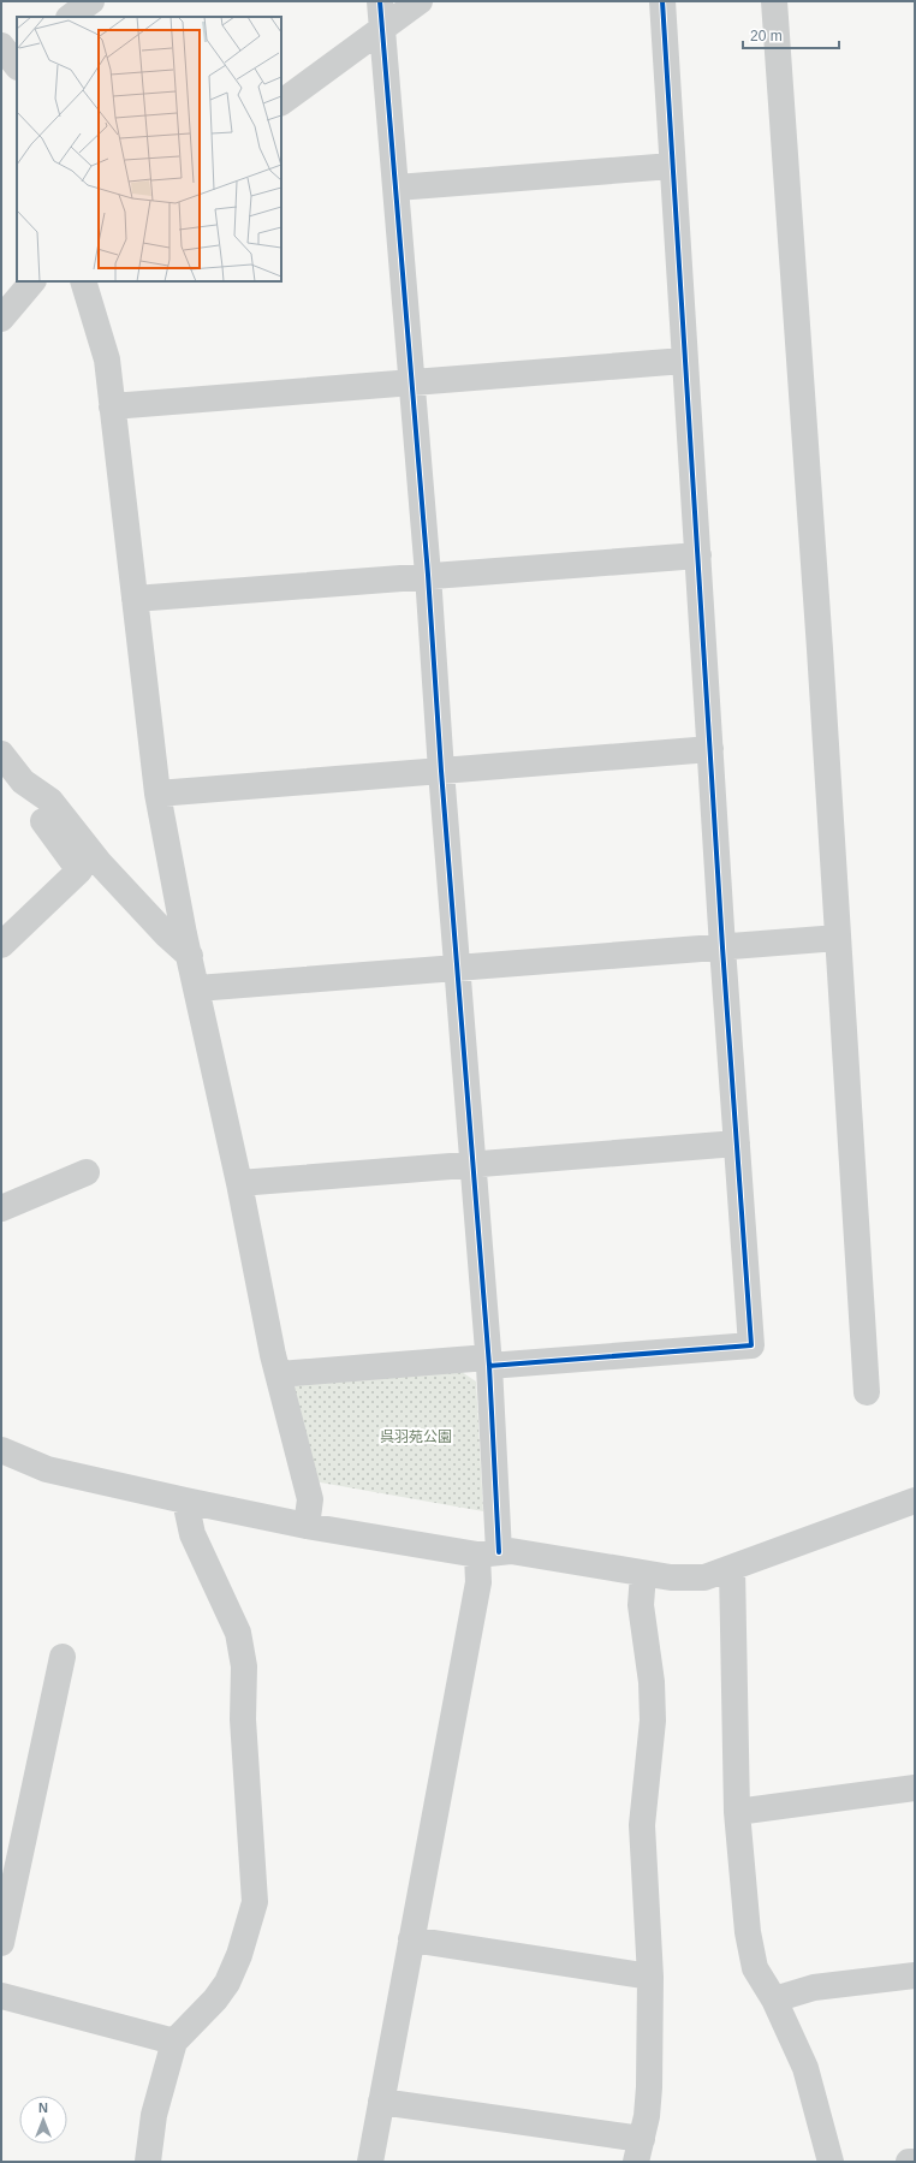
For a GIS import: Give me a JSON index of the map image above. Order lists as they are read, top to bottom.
{
  "parks": ["呉羽苑公園"],
  "scale_bar": "20 m",
  "north": "top"
}
